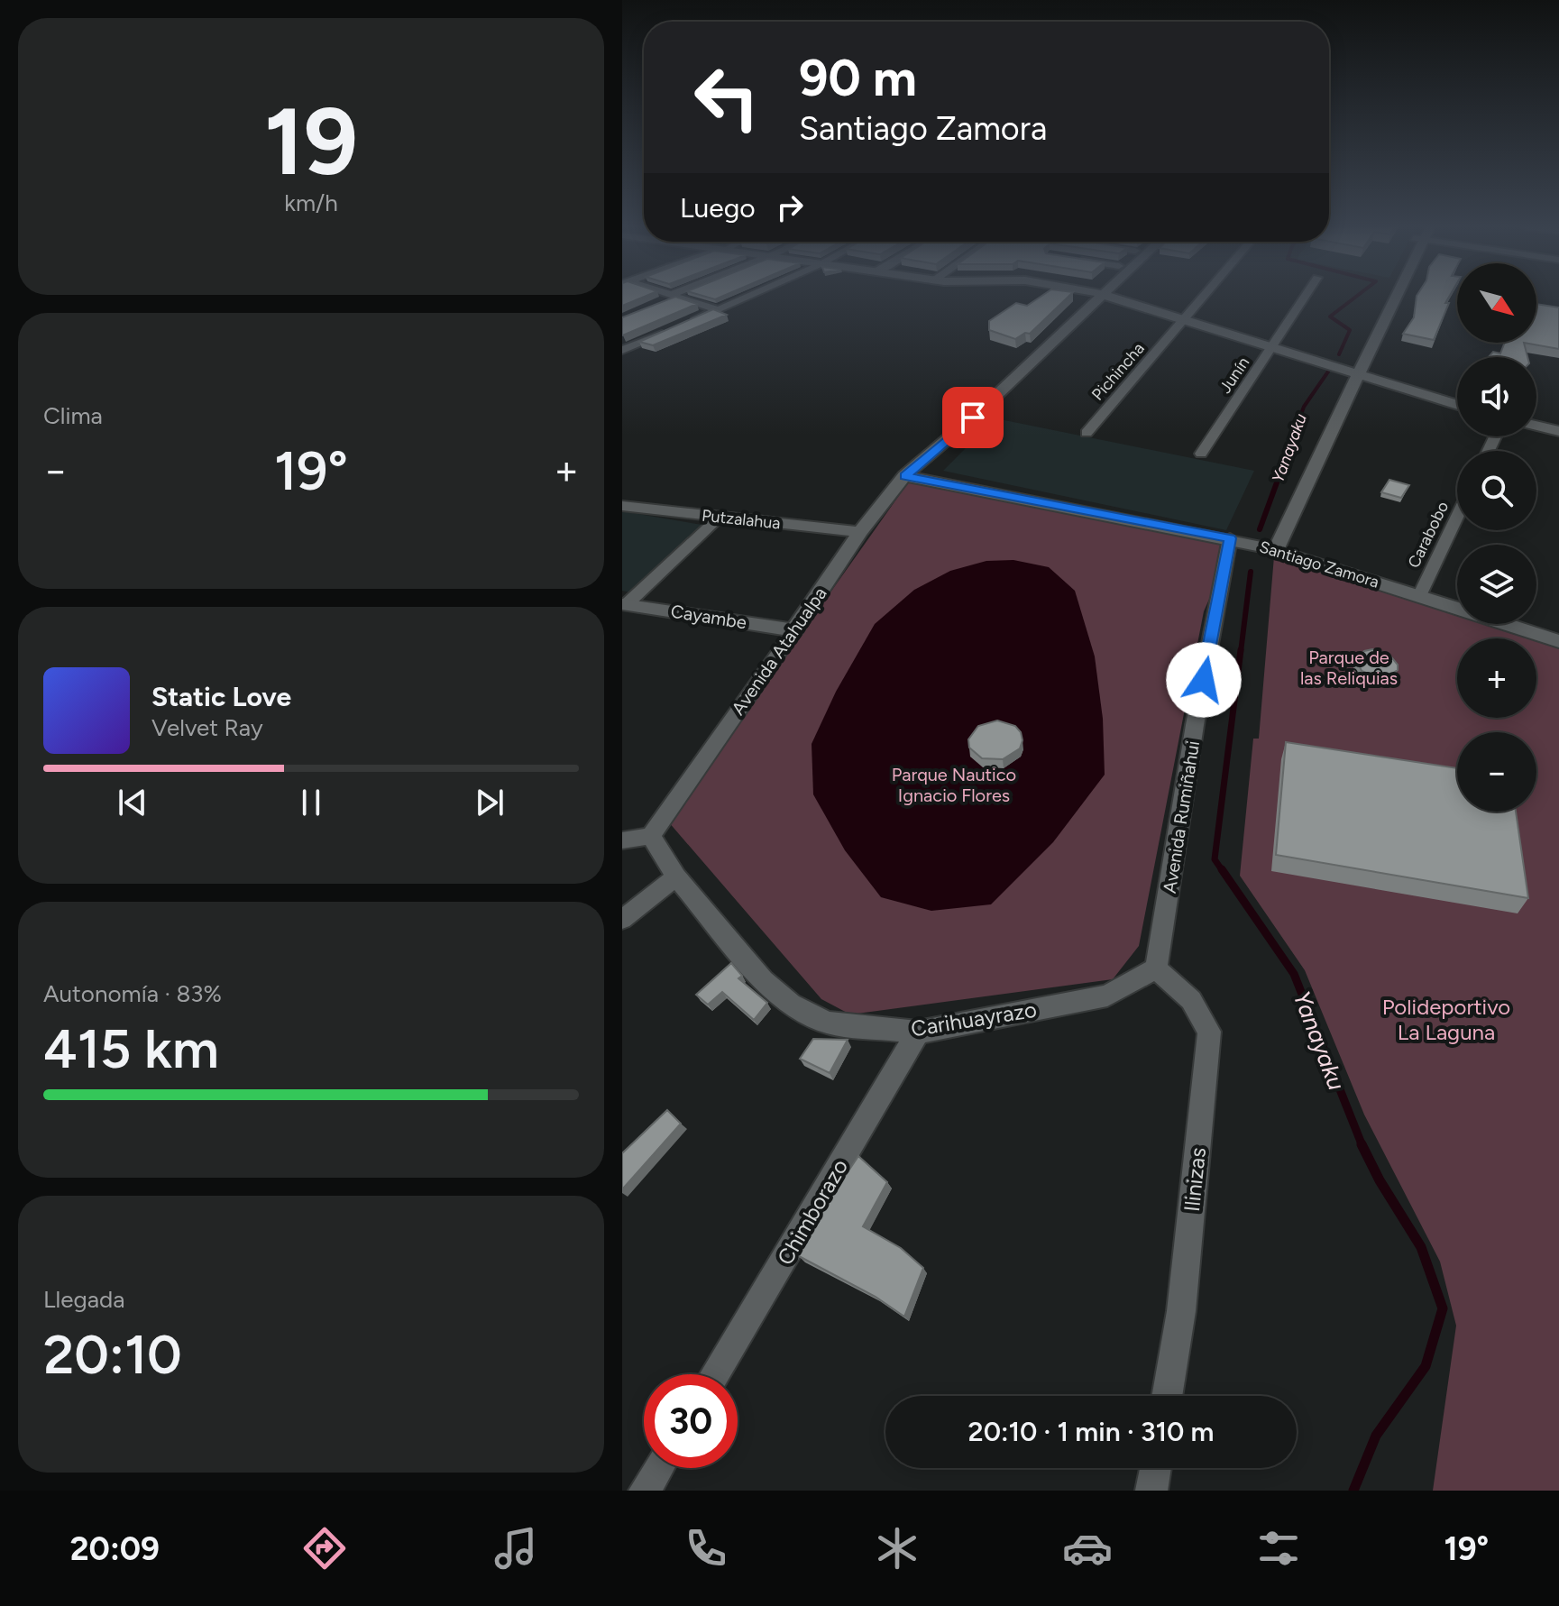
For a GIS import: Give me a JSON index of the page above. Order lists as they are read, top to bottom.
{
  "streets": {
    "street": [
      "Pichincha",
      "Junín",
      "Putzalahua",
      "Carabobo",
      "Santiago Zamora",
      "Cayambe",
      "Avenida Atahualpa",
      "Avenida Rumiñahui",
      "Carihuayrazo",
      "Ilinizas",
      "Chimborazo"
    ]
  },
  "crossings": [
    ["Putzalahua", "Avenida Atahualpa"],
    ["Carabobo", "Santiago Zamora"],
    ["Santiago Zamora", "Avenida Atahualpa"],
    ["Santiago Zamora", "Avenida Rumiñahui"],
    ["Cayambe", "Avenida Atahualpa"],
    ["Avenida Atahualpa", "Carihuayrazo"],
    ["Avenida Rumiñahui", "Carihuayrazo"],
    ["Avenida Rumiñahui", "Ilinizas"],
    ["Carihuayrazo", "Ilinizas"],
    ["Carihuayrazo", "Chimborazo"]
  ],
  "water": ["Yanayaku"],
  "parks": ["Parque de las Reliquias", "Parque Nautico Ignacio Flores", "Polideportivo La Laguna"],
  "north": "bottom right",
  "page": {
    "tile": [
      ["19", "km/h"],
      "Clima",
      ["Autonomía · 83%", "415 km"],
      ["Llegada", "20:10"]
    ],
    "turn": ["90 m", "Santiago Zamora"],
    "then": "Luego",
    "map_buttons": ["+", "−"],
    "heat": ["−", "19°", "+"],
    "song": ["Static Love", "Velvet Ray"],
    "limit": "30",
    "trip": "20:10 · 1 min · 310 m",
    "tabs": ["20:09", "19°"]
  }
}
